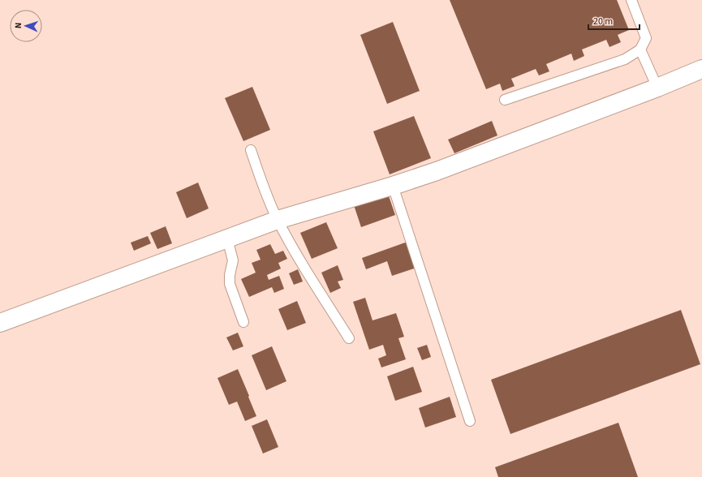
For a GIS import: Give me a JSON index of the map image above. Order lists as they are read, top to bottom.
{
  "scale_bar": "20 m",
  "north": "left"
}
